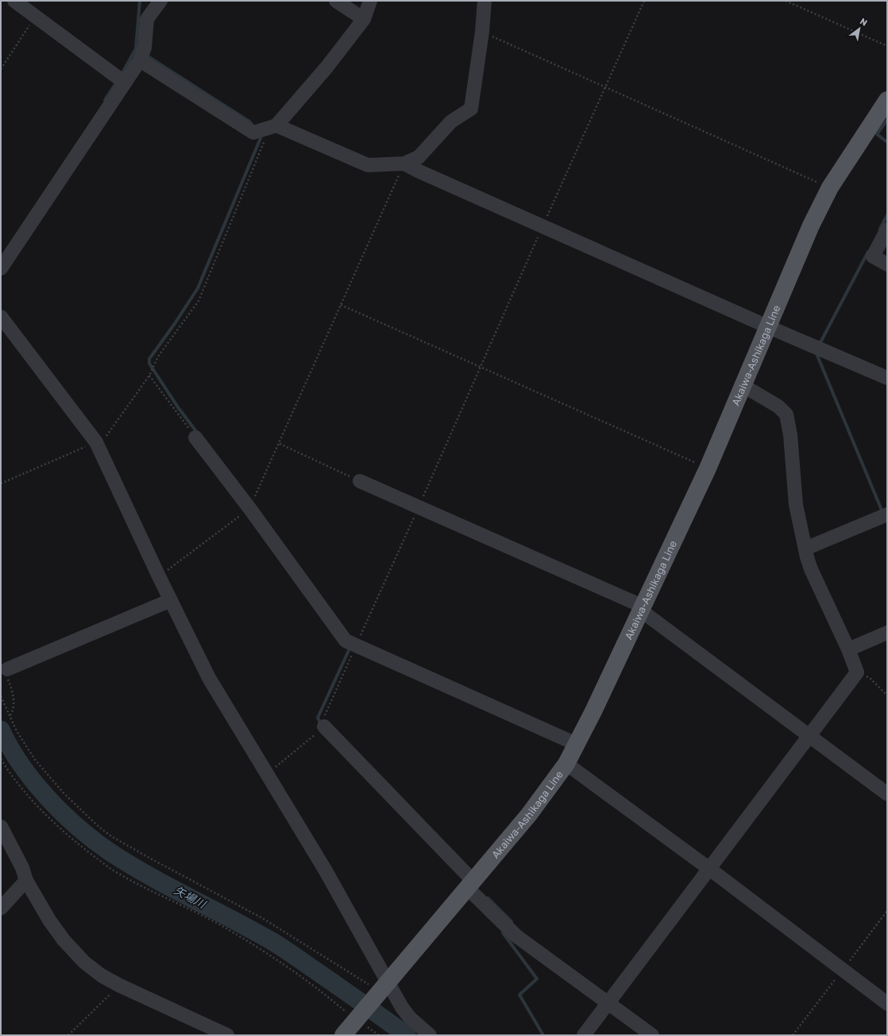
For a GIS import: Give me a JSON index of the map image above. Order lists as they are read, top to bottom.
{
  "streets": {
    "main road": ["Akaiwa-Ashikaga Line"]
  },
  "water": ["矢場川"],
  "north": "top right"
}
